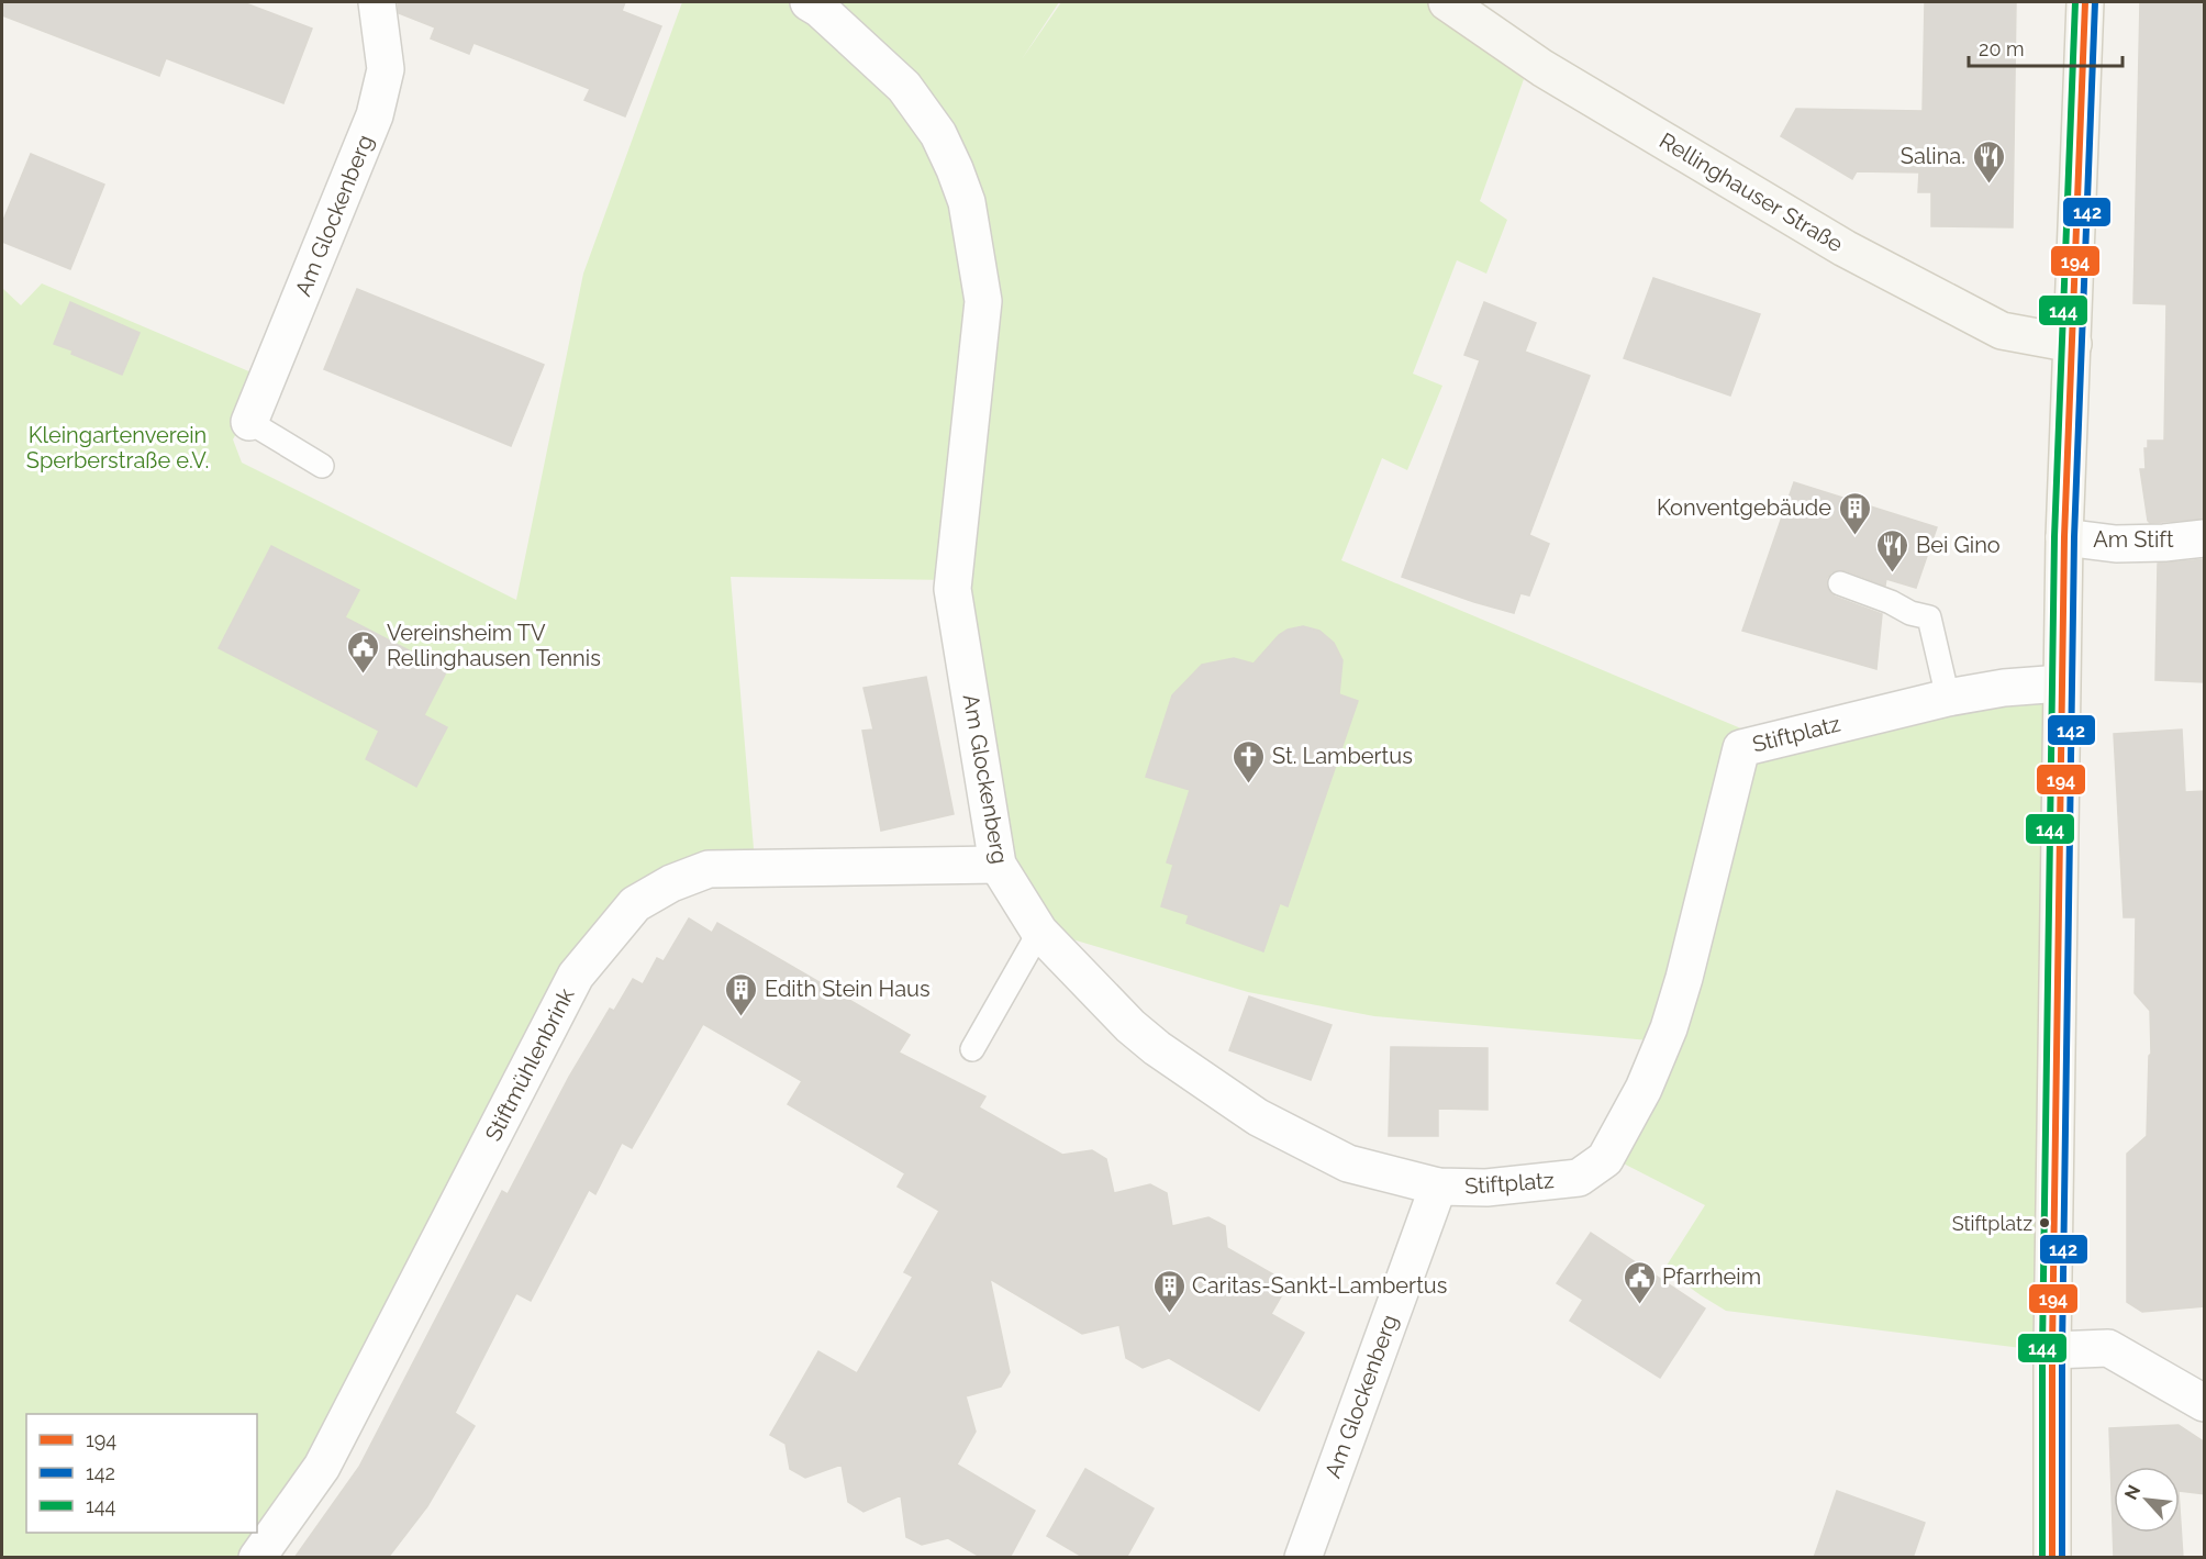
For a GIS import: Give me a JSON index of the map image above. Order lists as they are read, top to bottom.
{
  "streets": {
    "main road": ["Rellinghauser Straße"],
    "street": [
      "Am Glockenberg",
      "Am Stift",
      "Stiftplatz",
      "Stiftmühlenbrink"
    ]
  },
  "crossings": [
    ["Am Glockenberg", "Stiftplatz"],
    ["Am Glockenberg", "Stiftmühlenbrink"]
  ],
  "parks": ["Kleingartenverein Sperberstraße e.V."],
  "places": {
    "restaurant": ["Salina.", "Bei Gino"],
    "building": ["Konventgebäude", "Edith Stein Haus", "Caritas-Sankt-Lambertus"],
    "public building": ["Vereinsheim TV Rellinghausen Tennis", "Pfarrheim"],
    "church": ["St. Lambertus"],
    "other": ["Stiftplatz"]
  },
  "lines": ["transit line 194", "transit line 142", "transit line 144"],
  "legend": ["194", "142", "144"],
  "scale_bar": "20 m",
  "north": "top left"
}
